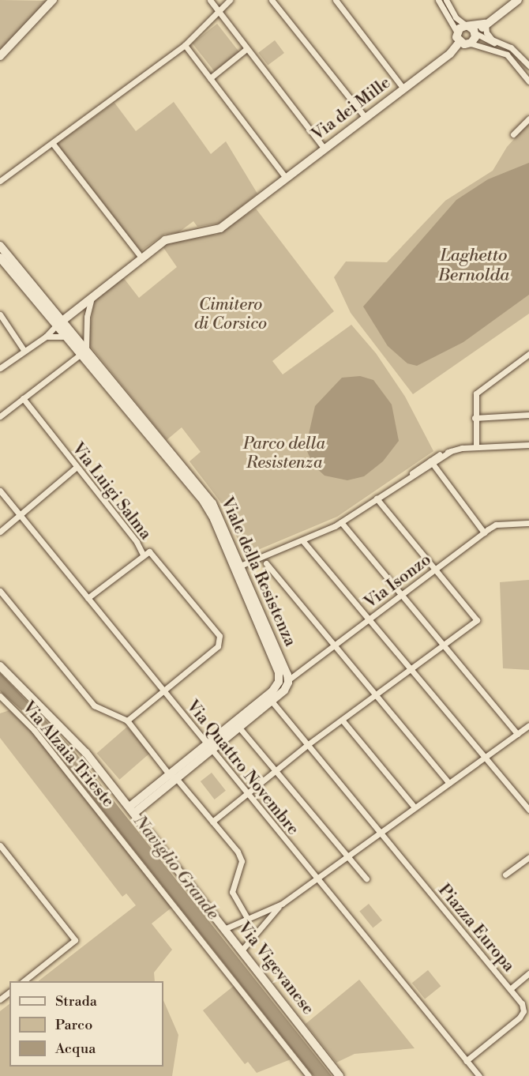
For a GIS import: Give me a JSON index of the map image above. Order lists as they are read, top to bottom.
{
  "streets": {
    "street": [
      "Via dei Mille",
      "Via Luigi Salma",
      "Viale della Resistenza",
      "Via Isonzo",
      "Via Alzaia Trieste",
      "Via Quattro Novembre",
      "Piazza Europa",
      "Via Vigevanese"
    ]
  },
  "crossings": [
    ["Via dei Mille", "Viale della Resistenza"],
    ["Via Luigi Salma", "Via Quattro Novembre"],
    ["Viale della Resistenza", "Via Isonzo"],
    ["Viale della Resistenza", "Via Quattro Novembre"],
    ["Viale della Resistenza", "Piazza Europa"],
    ["Viale della Resistenza", "Via Vigevanese"],
    ["Via Quattro Novembre", "Piazza Europa"]
  ],
  "water": ["Laghetto Bernolda", "Naviglio Grande"],
  "parks": ["Cimitero di Corsico", "Parco della Resistenza"],
  "legend": ["Strada", "Parco", "Acqua"]
}
